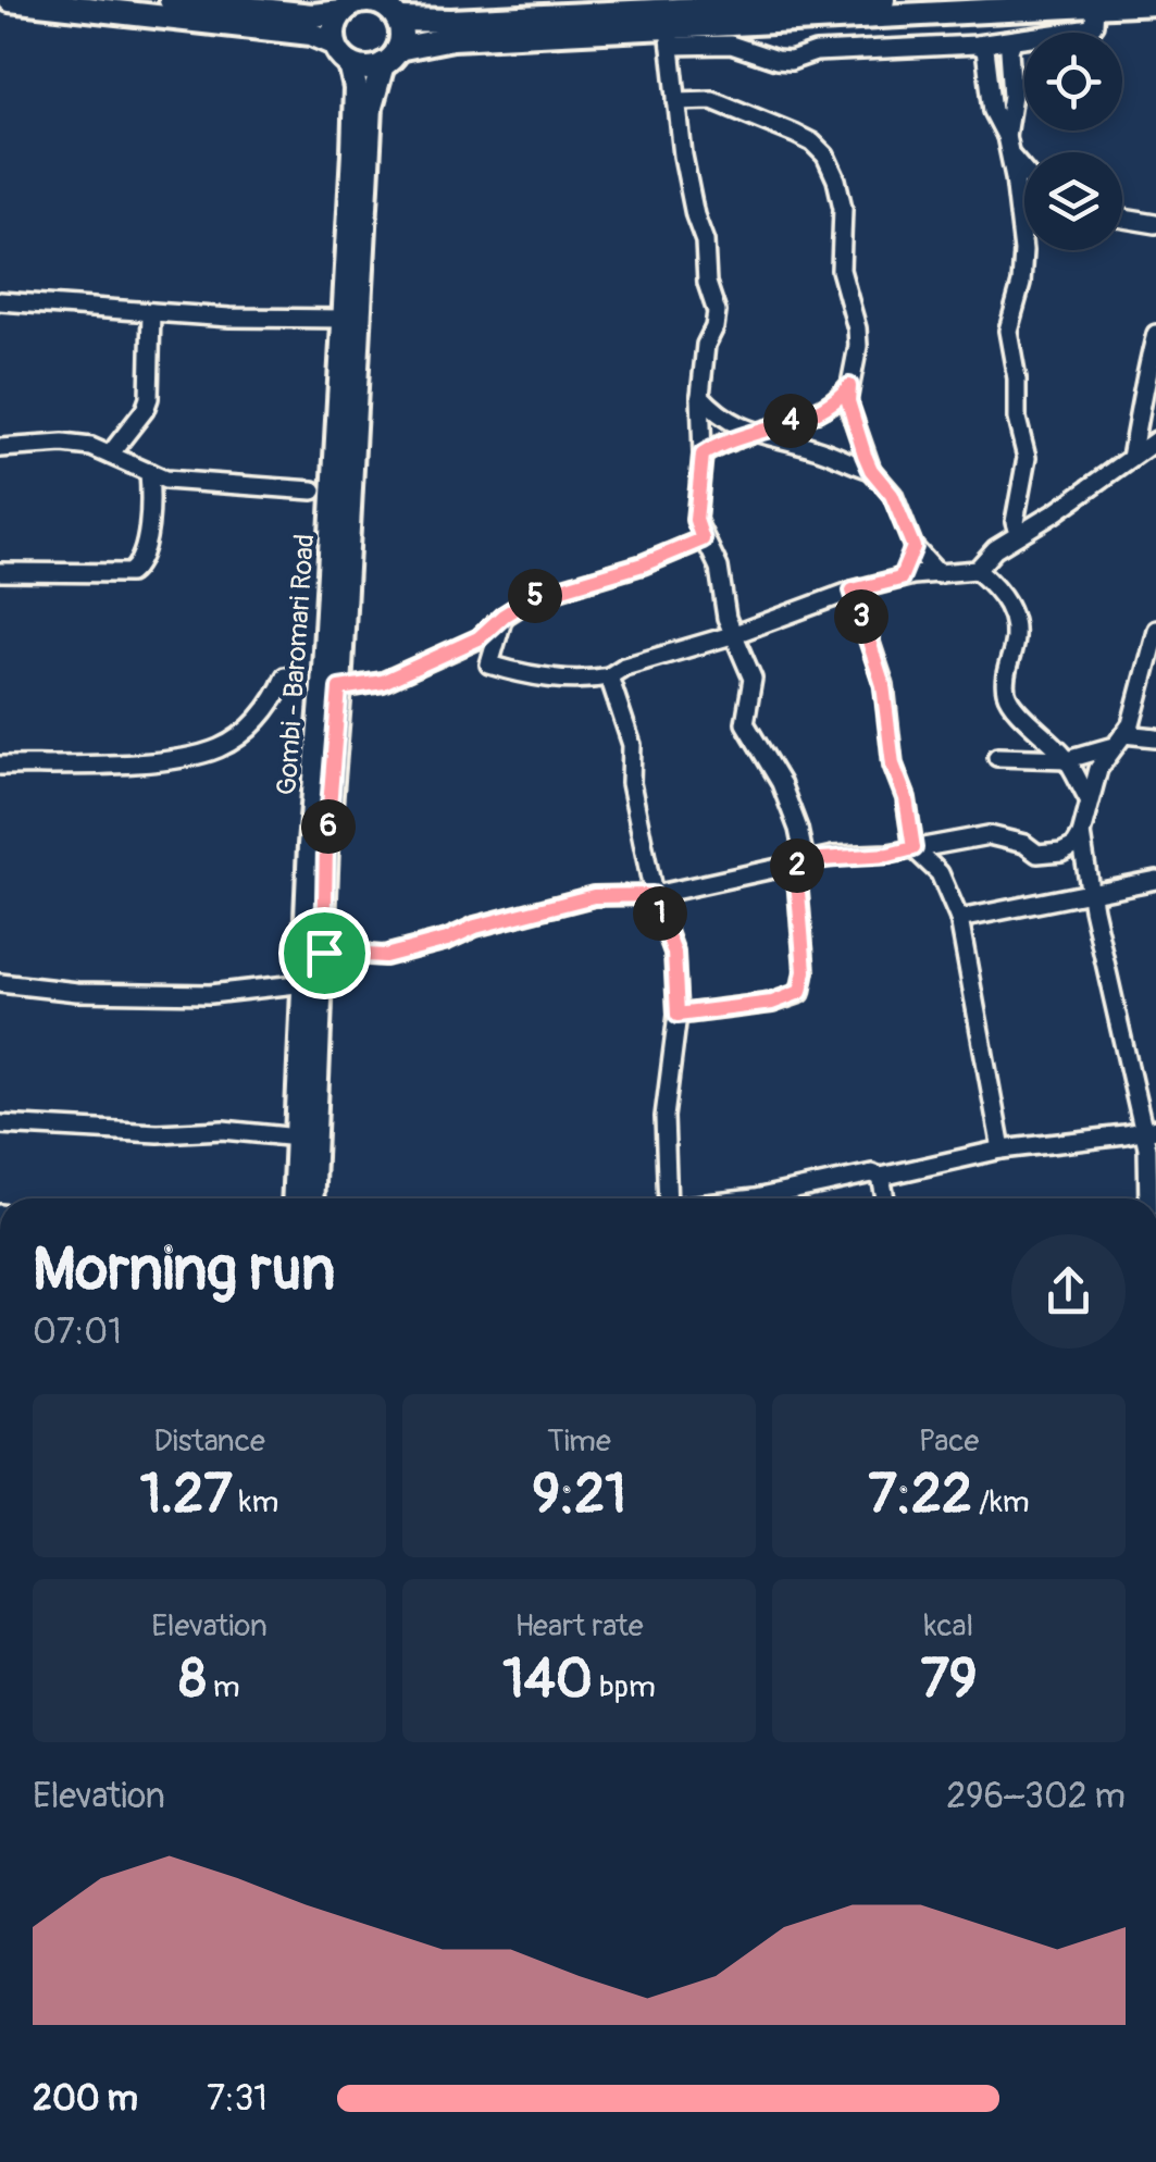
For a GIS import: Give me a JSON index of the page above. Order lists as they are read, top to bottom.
{
  "streets": {
    "main road": ["Gombi - Baromari Road"]
  },
  "page": {
    "pins": [
      "4",
      "5",
      "3",
      "6",
      "2",
      "1"
    ],
    "heading": ["Morning run", "07:01"],
    "stats": [
      ["Distance", "1.27 km"],
      ["Time", "9:21"],
      ["Pace", "7:22 /km"],
      ["Elevation", "8 m"],
      ["Heart rate", "140 bpm"],
      ["kcal", "79"]
    ],
    "chart": ["Elevation", "296–302 m"],
    "list": [
      {
        "name": "200 m",
        "note": "7:31"
      }
    ]
  }
}
